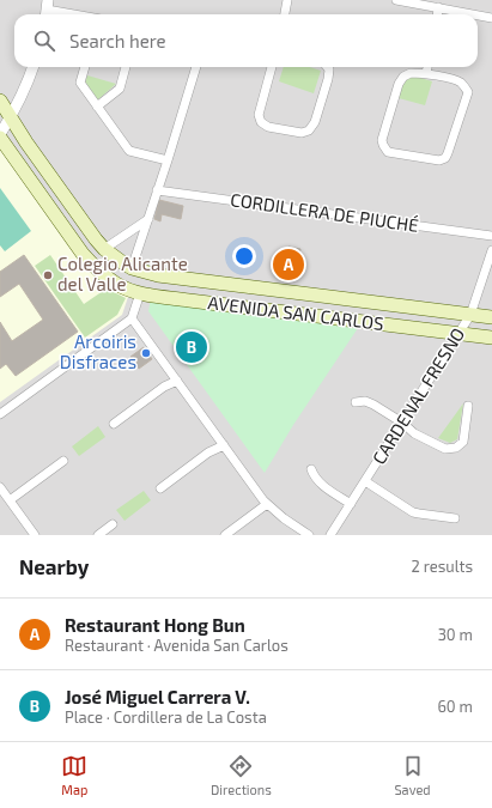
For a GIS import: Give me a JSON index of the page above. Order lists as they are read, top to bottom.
{
  "streets": {
    "main road": ["AVENIDA SAN CARLOS"],
    "street": ["CORDILLERA DE PIUCHÉ", "CARDENAL FRESNO"]
  },
  "crossings": [
    ["AVENIDA SAN CARLOS", "CARDENAL FRESNO"]
  ],
  "places": ["Colegio Alicante del Valle", "Arcoiris Disfraces"],
  "page": {
    "search": "Search here",
    "pins": ["A", "B"],
    "heading": ["Nearby", "2 results"],
    "list": [
      {
        "mark": "A",
        "name": "Restaurant Hong Bun",
        "note": "Restaurant · Avenida San Carlos",
        "value": "30 m"
      },
      {
        "mark": "B",
        "name": "José Miguel Carrera V.",
        "note": "Place · Cordillera de La Costa",
        "value": "60 m"
      }
    ],
    "nav": ["Map", "Directions", "Saved"]
  }
}
